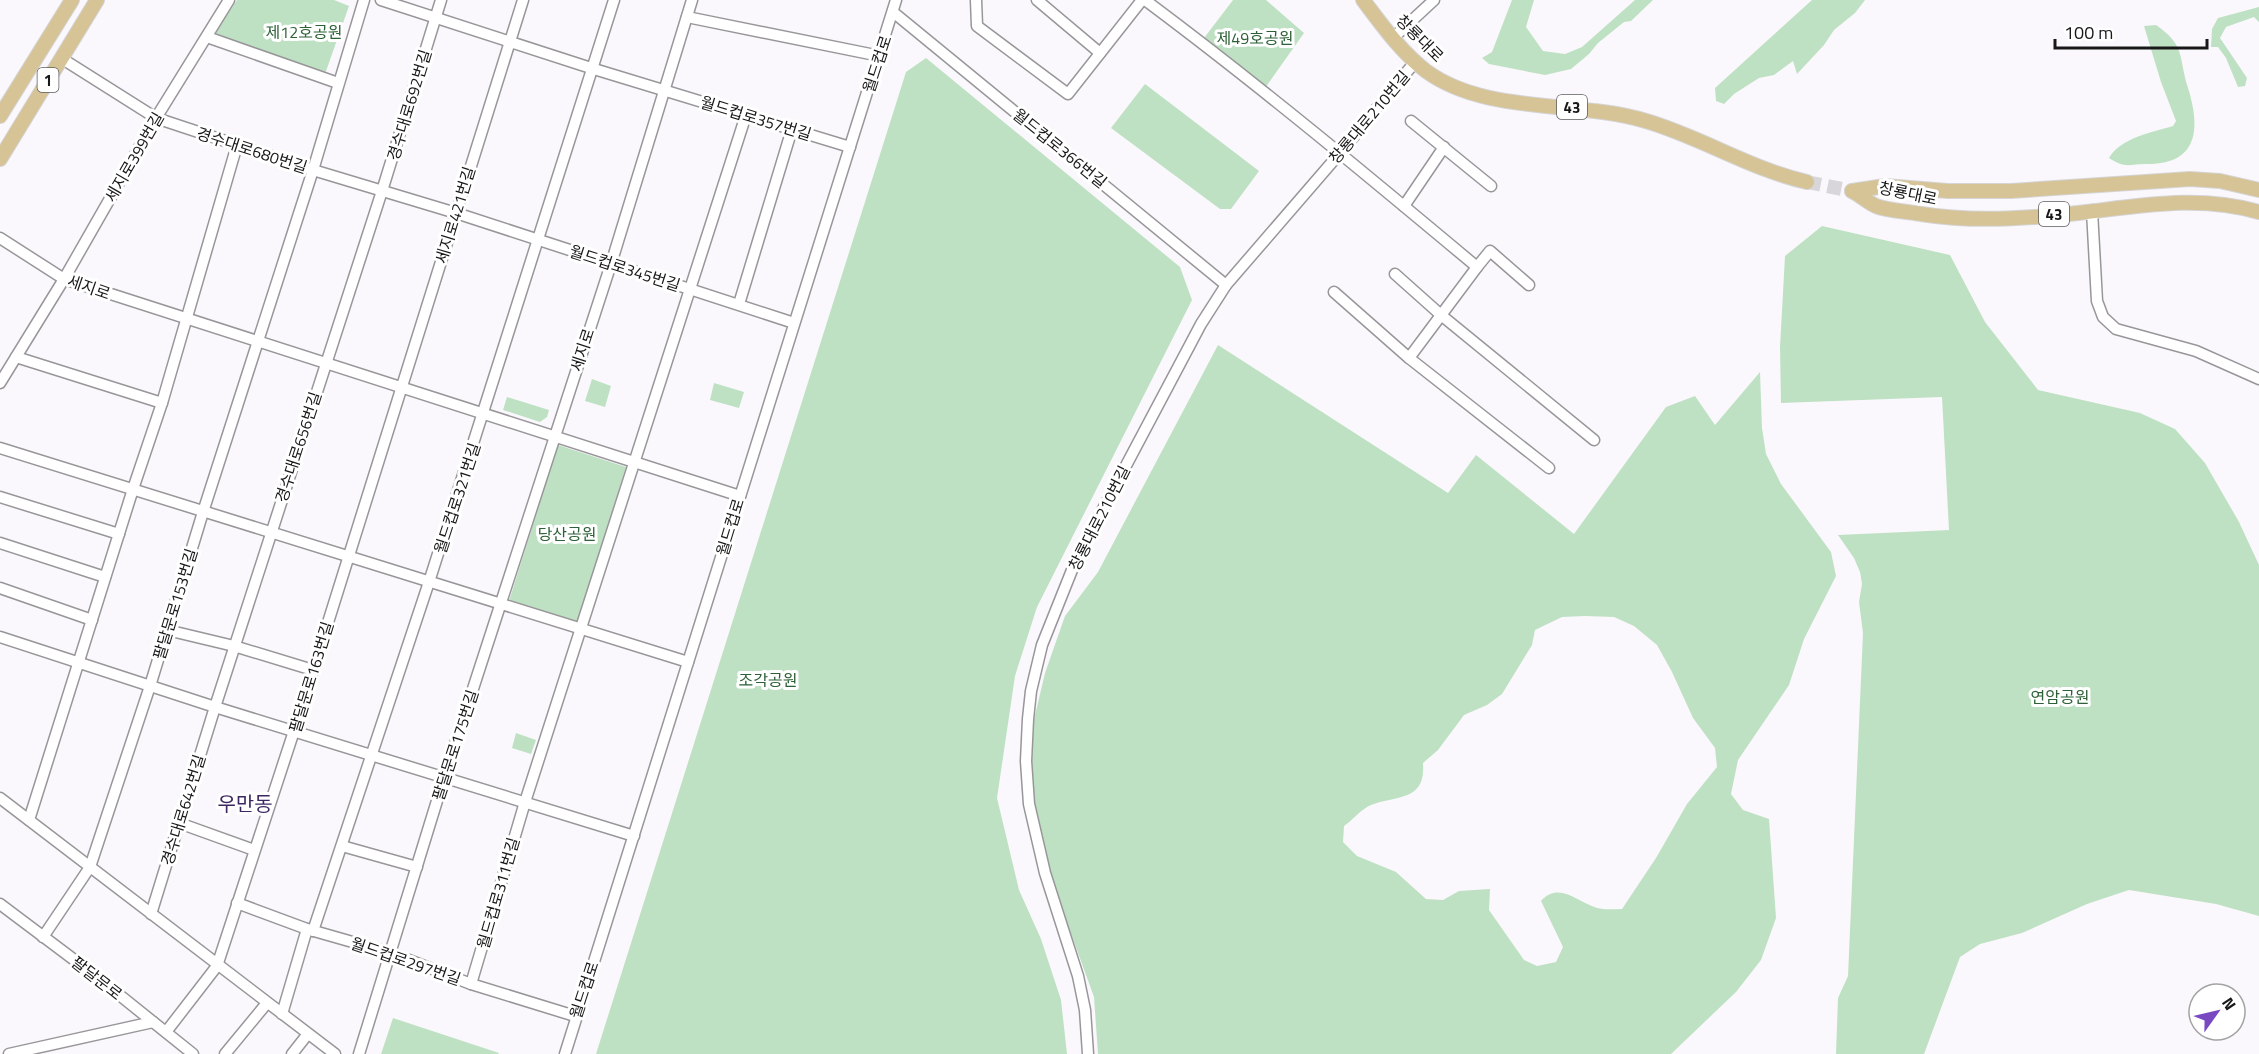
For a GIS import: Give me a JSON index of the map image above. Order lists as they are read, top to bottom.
{
  "streets": {
    "main road": ["창룡대로", "1", "43"],
    "street": [
      "월드컵로",
      "경수대로692번길",
      "창룡대로210번길",
      "월드컵로357번길",
      "월드컵로366번길",
      "경수대로680번길",
      "세지로399번길",
      "세지로421번길",
      "월드컵로345번길",
      "세지로",
      "경수대로656번길",
      "월드컵로321번길",
      "팔달문로153번길",
      "팔달문로163번길",
      "팔달문로175번길",
      "경수대로642번길",
      "월드컵로311번길",
      "월드컵로297번길",
      "팔달문로"
    ]
  },
  "crossings": [
    ["창룡대로", "창룡대로210번길"],
    ["월드컵로", "월드컵로357번길"],
    ["월드컵로", "월드컵로366번길"],
    ["월드컵로", "월드컵로345번길"],
    ["월드컵로", "세지로"],
    ["월드컵로", "월드컵로297번길"],
    ["1", "경수대로680번길"],
    ["경수대로692번길", "경수대로680번길"],
    ["창룡대로210번길", "월드컵로366번길"],
    ["월드컵로357번길", "세지로421번길"],
    ["경수대로680번길", "세지로399번길"],
    ["경수대로680번길", "세지로421번길"],
    ["경수대로680번길", "월드컵로345번길"],
    ["세지로399번길", "세지로"],
    ["세지로421번길", "월드컵로345번길"],
    ["세지로421번길", "세지로"],
    ["세지로421번길", "팔달문로163번길"],
    ["월드컵로345번길", "세지로"],
    ["세지로", "경수대로656번길"],
    ["세지로", "월드컵로321번길"],
    ["세지로", "팔달문로153번길"],
    ["세지로", "팔달문로163번길"],
    ["세지로", "팔달문로175번길"],
    ["경수대로656번길", "경수대로642번길"],
    ["팔달문로153번길", "팔달문로"],
    ["팔달문로163번길", "월드컵로297번길"],
    ["팔달문로163번길", "팔달문로"],
    ["팔달문로175번길", "월드컵로297번길"],
    ["월드컵로311번길", "월드컵로297번길"]
  ],
  "districts": ["우만동"],
  "parks": [
    "제12호공원",
    "제49호공원",
    "당산공원",
    "조각공원",
    "연암공원"
  ],
  "scale_bar": "100 m",
  "north": "top right"
}
